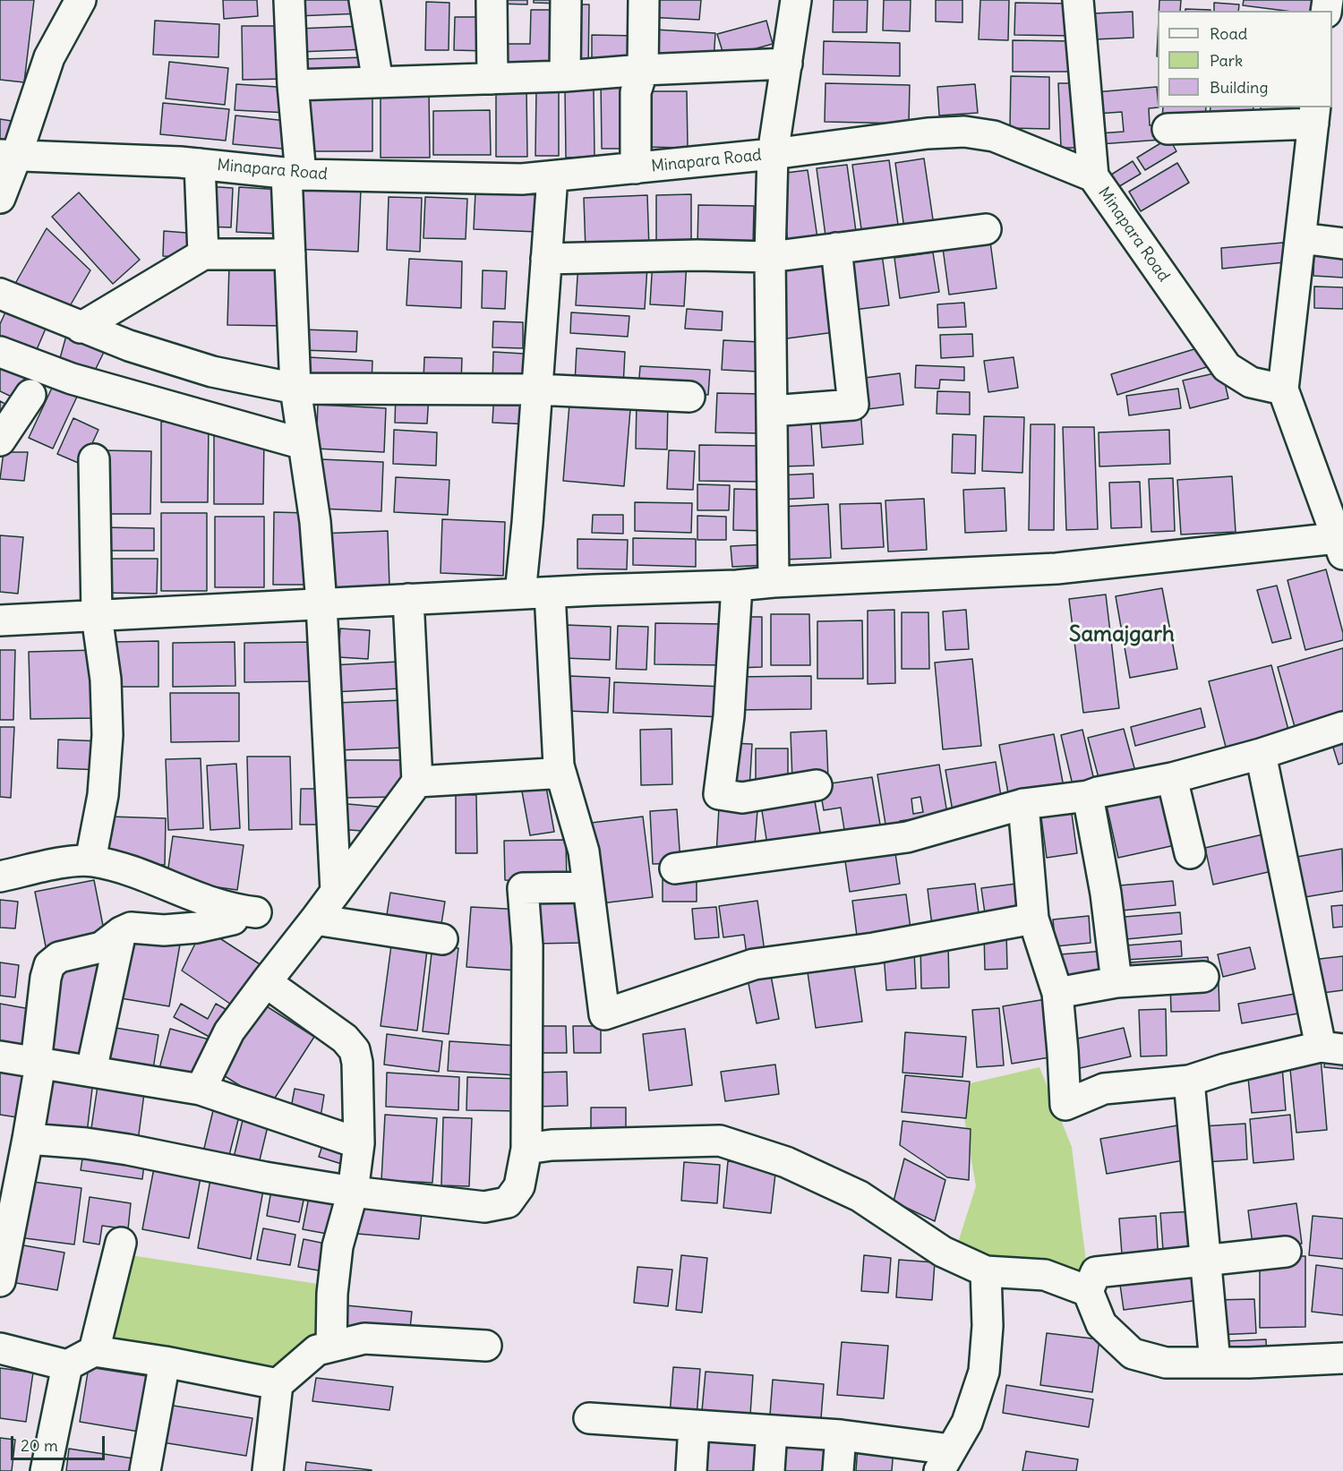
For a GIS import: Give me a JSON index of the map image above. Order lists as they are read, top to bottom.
{
  "streets": {
    "street": ["Minapara Road"]
  },
  "districts": ["Samajgarh"],
  "legend": ["Road", "Park", "Building"],
  "scale_bar": "20 m"
}
